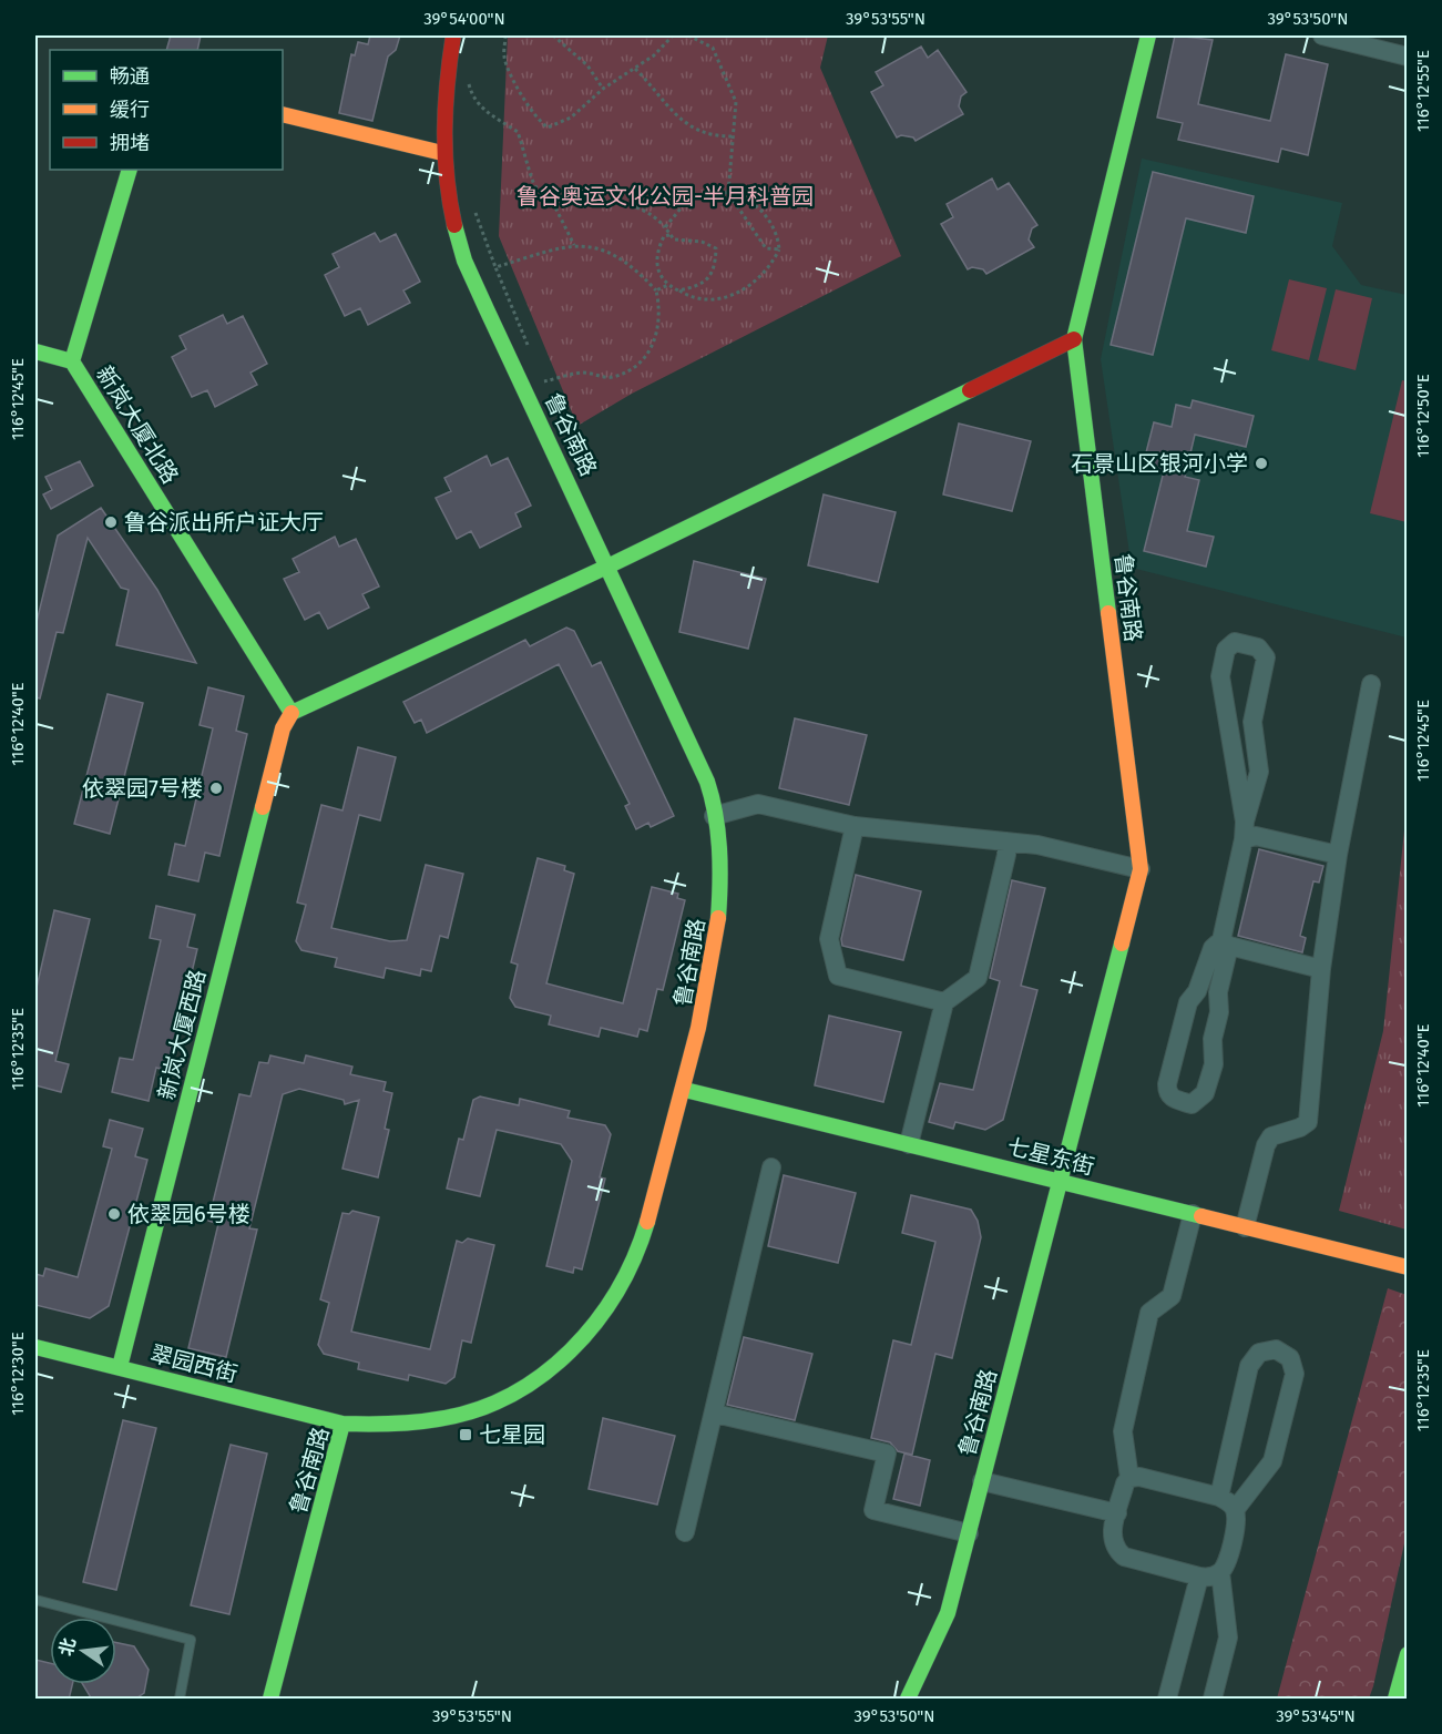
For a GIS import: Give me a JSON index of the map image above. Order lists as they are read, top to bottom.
{
  "streets": {
    "street": [
      "新岚大厦北路",
      "鲁谷南路",
      "新岚大厦西路",
      "七星东街",
      "翠园西街"
    ]
  },
  "crossings": [
    ["新岚大厦北路", "新岚大厦西路"],
    ["鲁谷南路", "七星东街"],
    ["鲁谷南路", "翠园西街"],
    ["新岚大厦西路", "翠园西街"]
  ],
  "parks": ["鲁谷奥运文化公园-半月科普园"],
  "places": {
    "other": [
      "石景山区银河小学",
      "鲁谷派出所户证大厅",
      "依翠园7号楼",
      "依翠园6号楼"
    ],
    "transit": ["七星园"]
  },
  "legend": ["畅通", "缓行", "拥堵"],
  "north": "left",
  "coordinates": [
    "39°54'00\"N",
    "39°53'55\"N",
    "39°53'50\"N",
    "116°12'55\"E",
    "116°12'45\"E",
    "116°12'50\"E",
    "116°12'40\"E",
    "116°12'35\"E",
    "116°12'30\"E",
    "39°53'45\"N"
  ]
}
